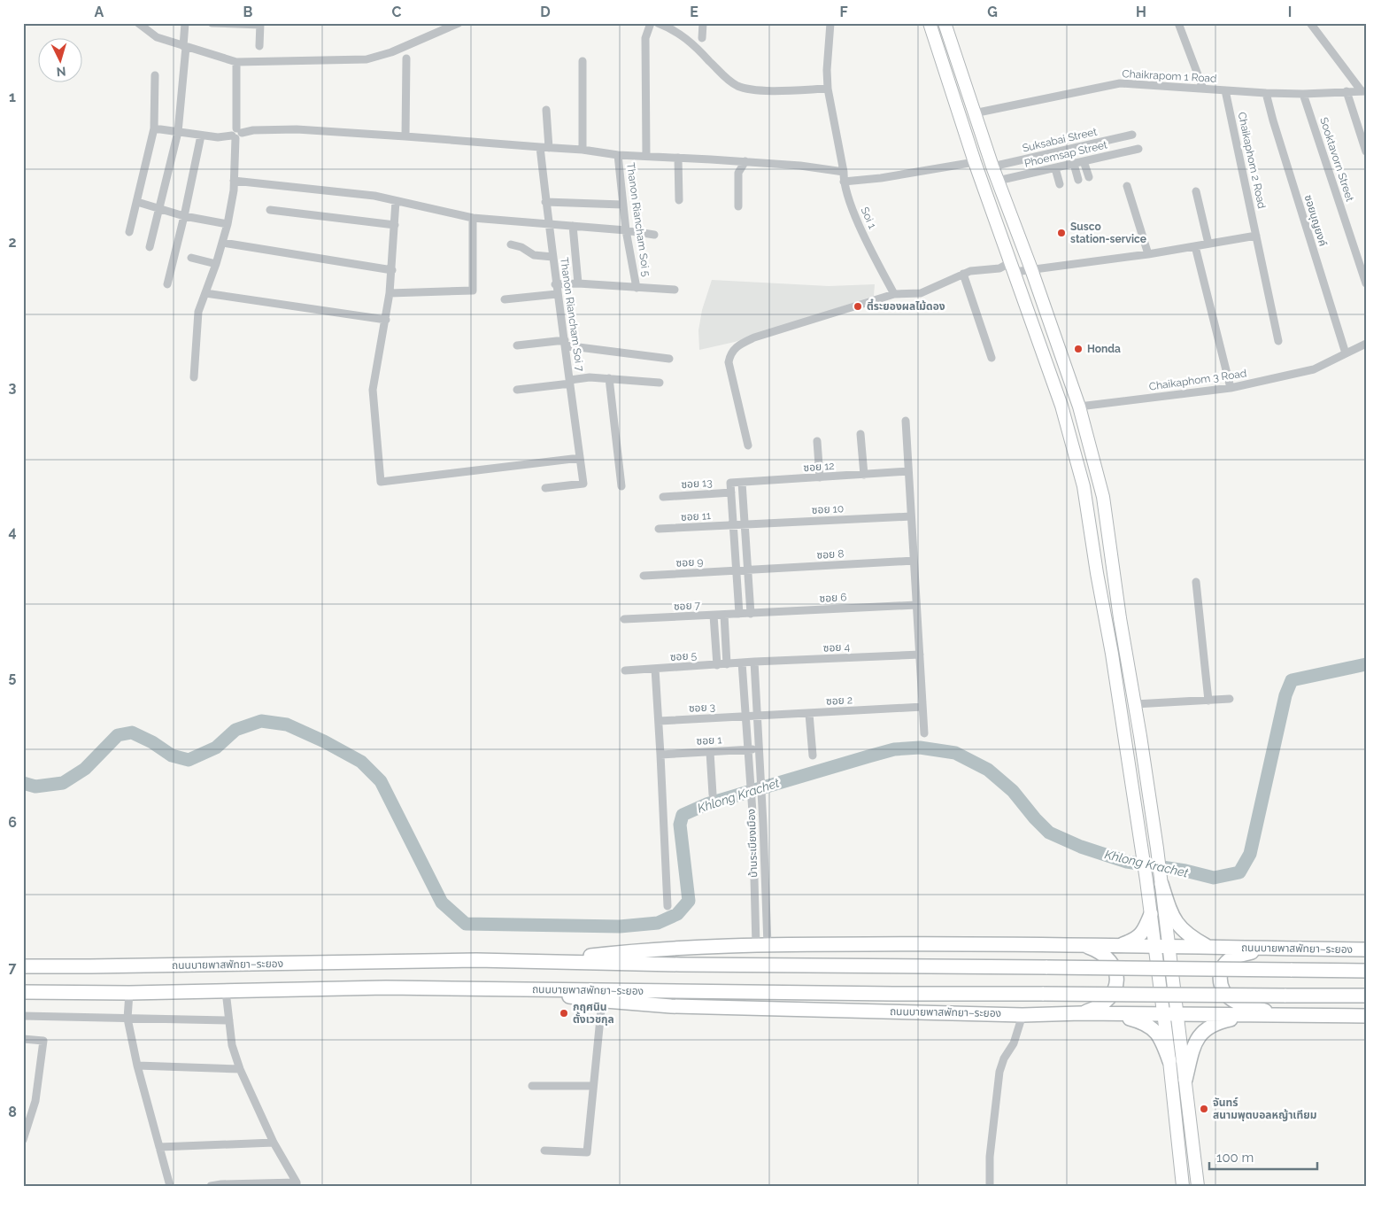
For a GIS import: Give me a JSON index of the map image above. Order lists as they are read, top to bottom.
{
  "streets": {
    "highway": ["ถนนบายพาสพัทยา–ระยอง"],
    "street": [
      "Chaikrapom 1 Road",
      "Suksabai Street",
      "Phoemsap Street",
      "Sooktavorn Street",
      "Chaikaphom 2 Road",
      "Soi 1",
      "Thanon Riancham Soi 5",
      "ซอยบุญยงค์",
      "Thanon Riancham Soi 7",
      "Chaikaphom 3 Road",
      "ซอย 12",
      "ซอย 13",
      "ซอย 10",
      "ซอย 11",
      "ซอย 8",
      "ซอย 9",
      "ซอย 6",
      "ซอย 7",
      "ซอย 4",
      "ซอย 5",
      "ซอย 2",
      "ซอย 3",
      "ซอย 1",
      "บ้านระเบียงเมือง"
    ]
  },
  "crossings": [
    ["Chaikrapom 1 Road", "Sooktavorn Street"],
    ["Chaikrapom 1 Road", "Chaikaphom 2 Road"],
    ["Chaikrapom 1 Road", "ซอยบุญยงค์"],
    ["ซอยบุญยงค์", "Chaikaphom 3 Road"],
    ["ซอย 12", "ซอย 13"],
    ["ซอย 10", "ซอย 11"],
    ["ซอย 8", "ซอย 9"],
    ["ซอย 6", "ซอย 7"],
    ["ซอย 4", "ซอย 5"],
    ["ซอย 4", "บ้านระเบียงเมือง"],
    ["ซอย 5", "บ้านระเบียงเมือง"],
    ["ซอย 2", "ซอย 3"],
    ["ซอย 2", "บ้านระเบียงเมือง"],
    ["ซอย 3", "บ้านระเบียงเมือง"],
    ["ซอย 1", "บ้านระเบียงเมือง"],
    ["บ้านระเบียงเมือง", "ถนนบายพาสพัทยา–ระยอง"]
  ],
  "water": ["Khlong Krachet"],
  "places": [
    "Susco station-service",
    "ตี๋ระยองผลไม้ดอง",
    "Honda",
    "กฤศนิน ตั้งเวชกุล",
    "จันทร์ สนามพุตบอลหญ้าเทียม"
  ],
  "scale_bar": "100 m",
  "north": "bottom",
  "grid": {
    "columns": [
      "A",
      "B",
      "C",
      "D",
      "E",
      "F",
      "G",
      "H",
      "I"
    ],
    "rows": [
      "1",
      "2",
      "3",
      "4",
      "5",
      "6",
      "7",
      "8"
    ]
  }
}
